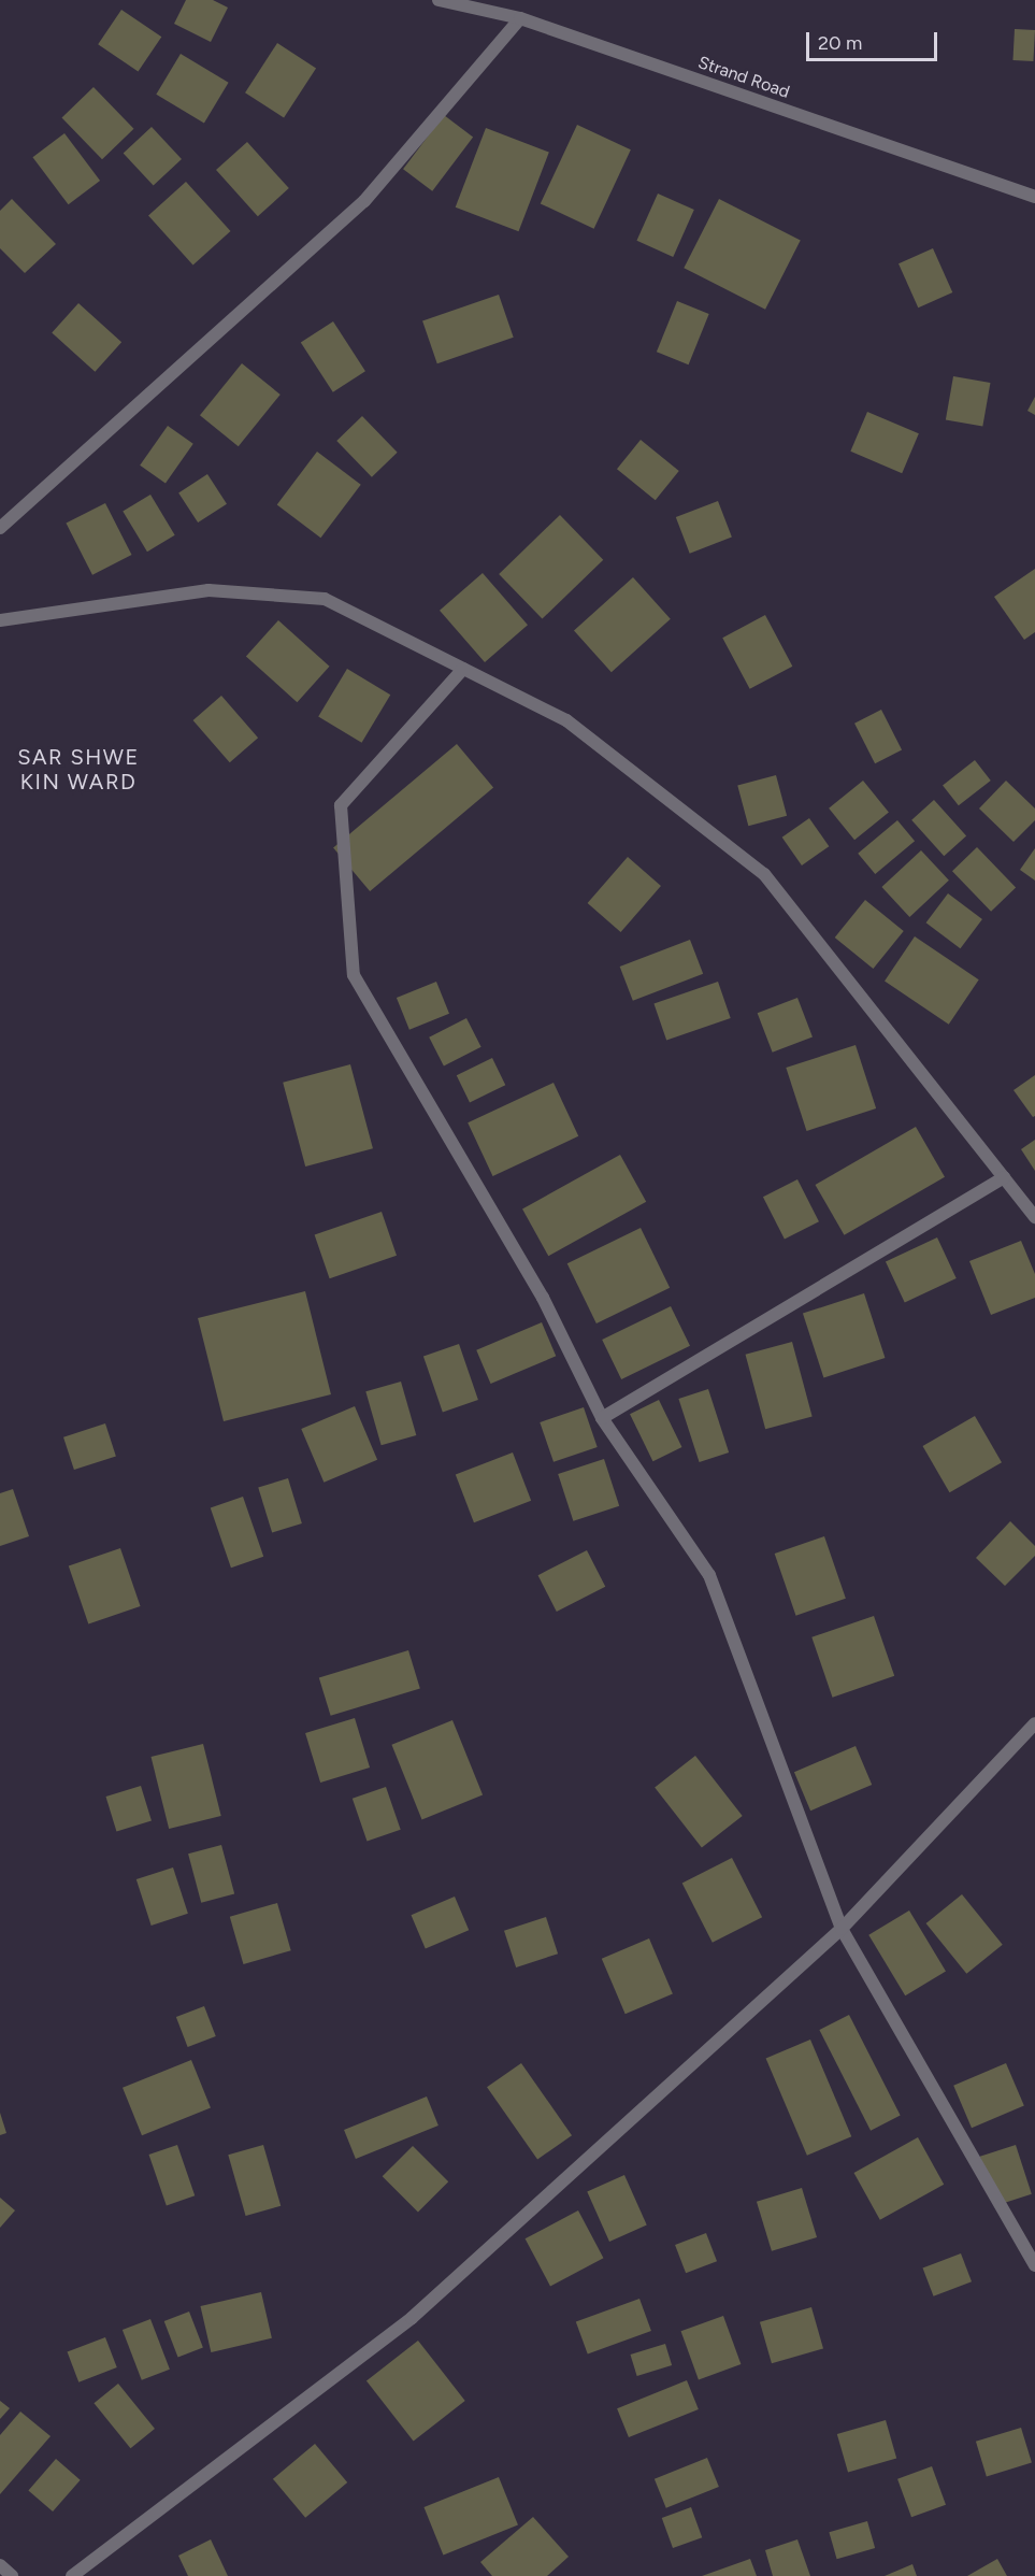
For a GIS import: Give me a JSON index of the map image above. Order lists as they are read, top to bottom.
{
  "streets": {
    "street": ["Strand Road"]
  },
  "districts": ["SAR SHWE KIN WARD"],
  "scale_bar": "20 m"
}
